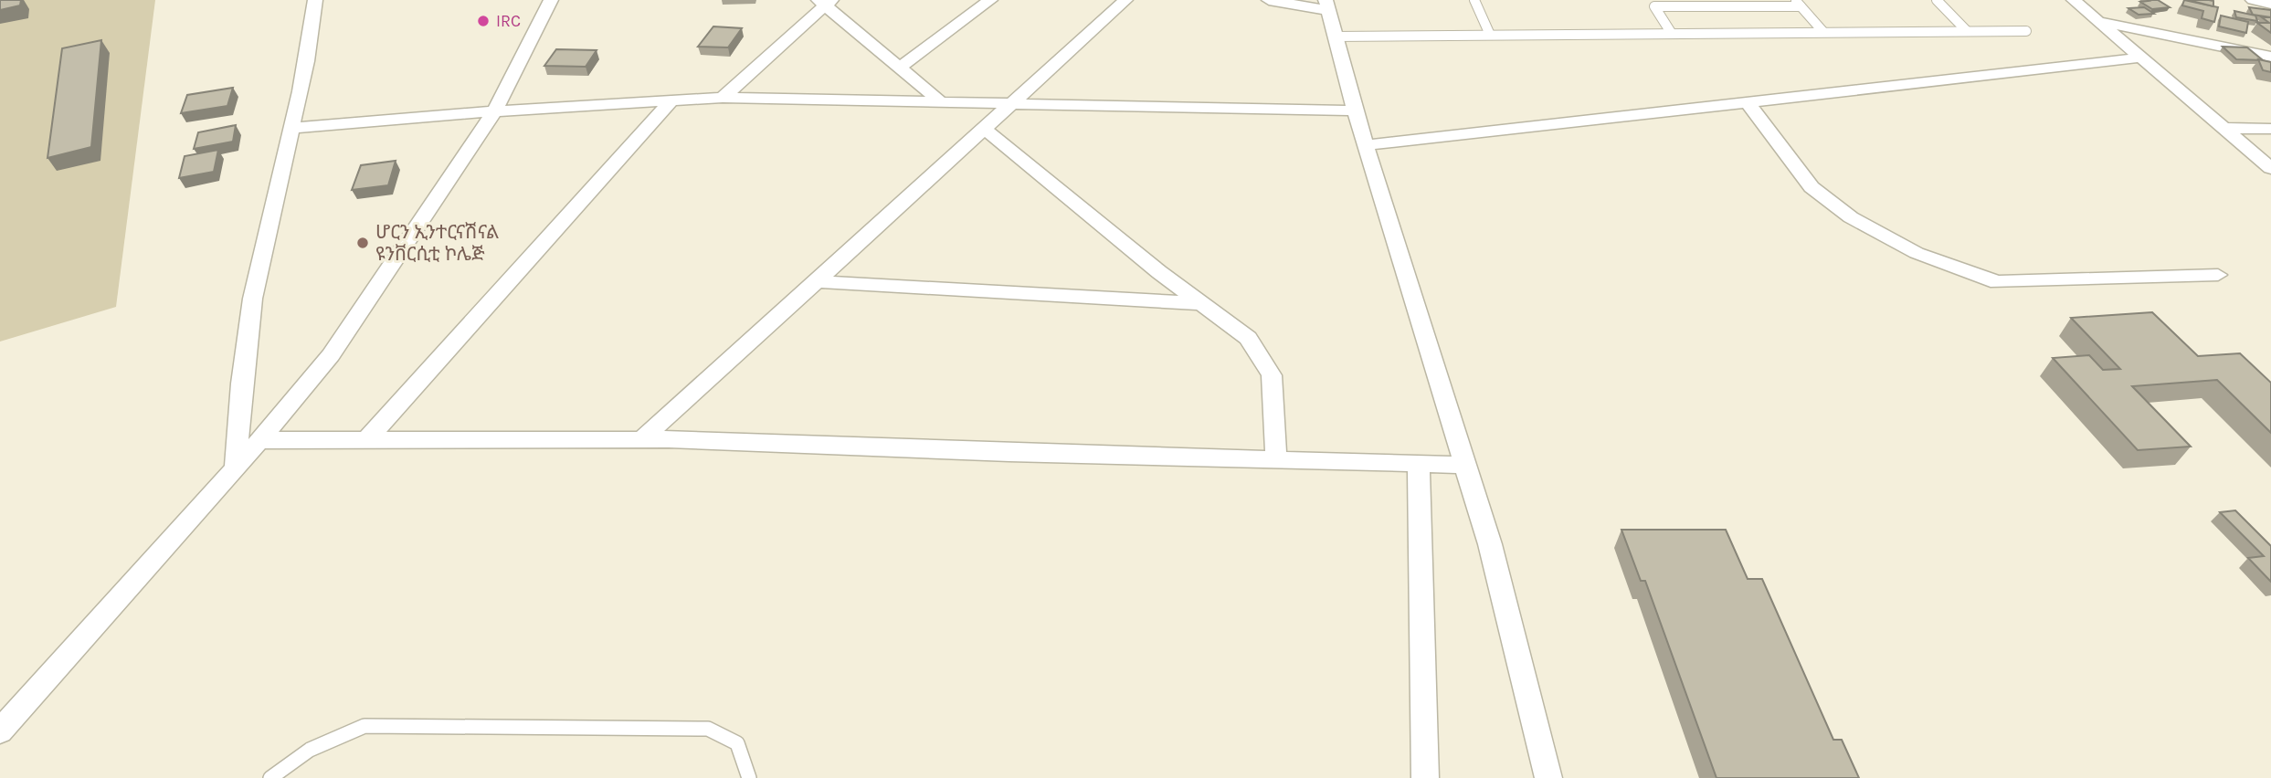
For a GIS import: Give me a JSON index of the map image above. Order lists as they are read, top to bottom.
{
  "places": ["IRC", "ሆርን ኢንተርናሽናል ዩንቨርሲቲ ኮሌጅ"]
}
